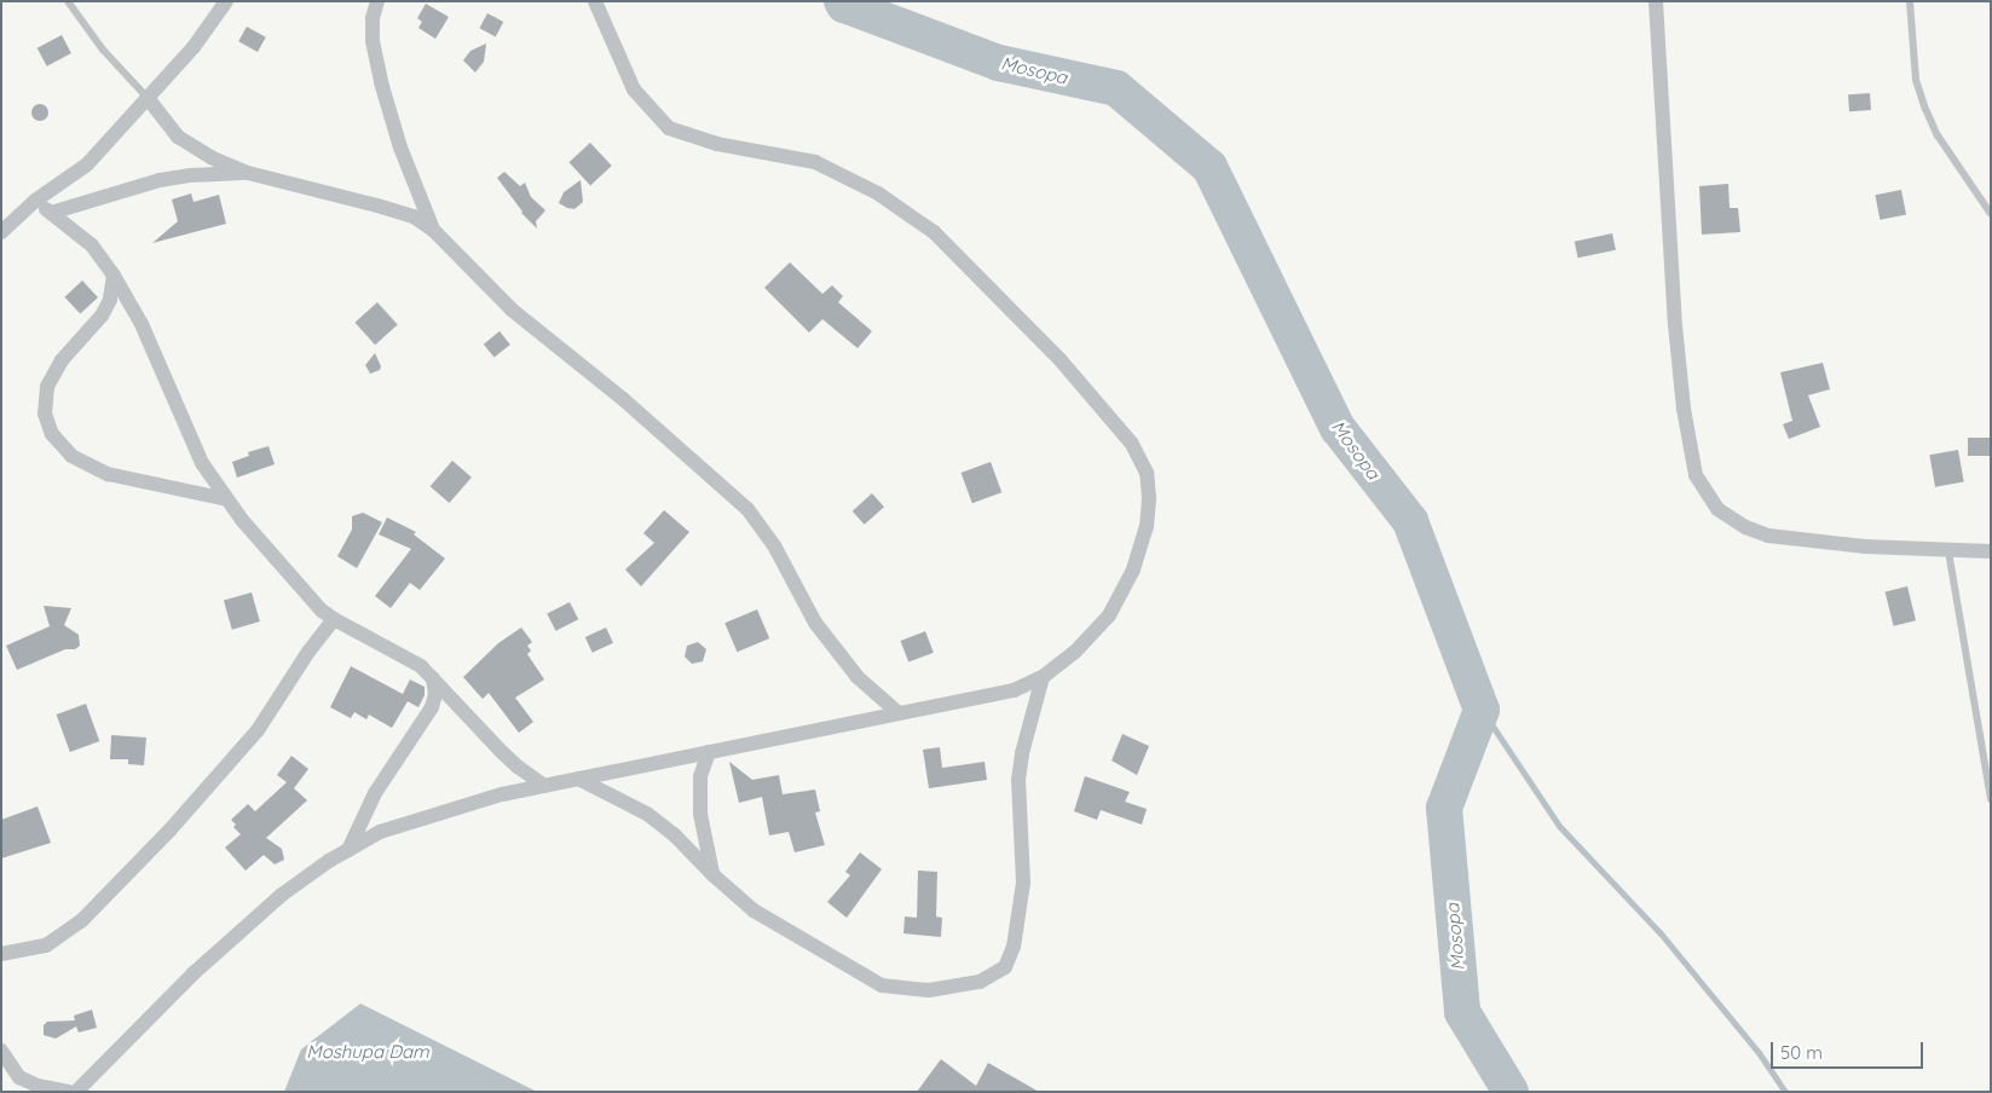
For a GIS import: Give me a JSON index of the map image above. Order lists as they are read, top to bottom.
{
  "water": ["Mosopa", "Moshupa Dam"],
  "scale_bar": "50 m"
}
